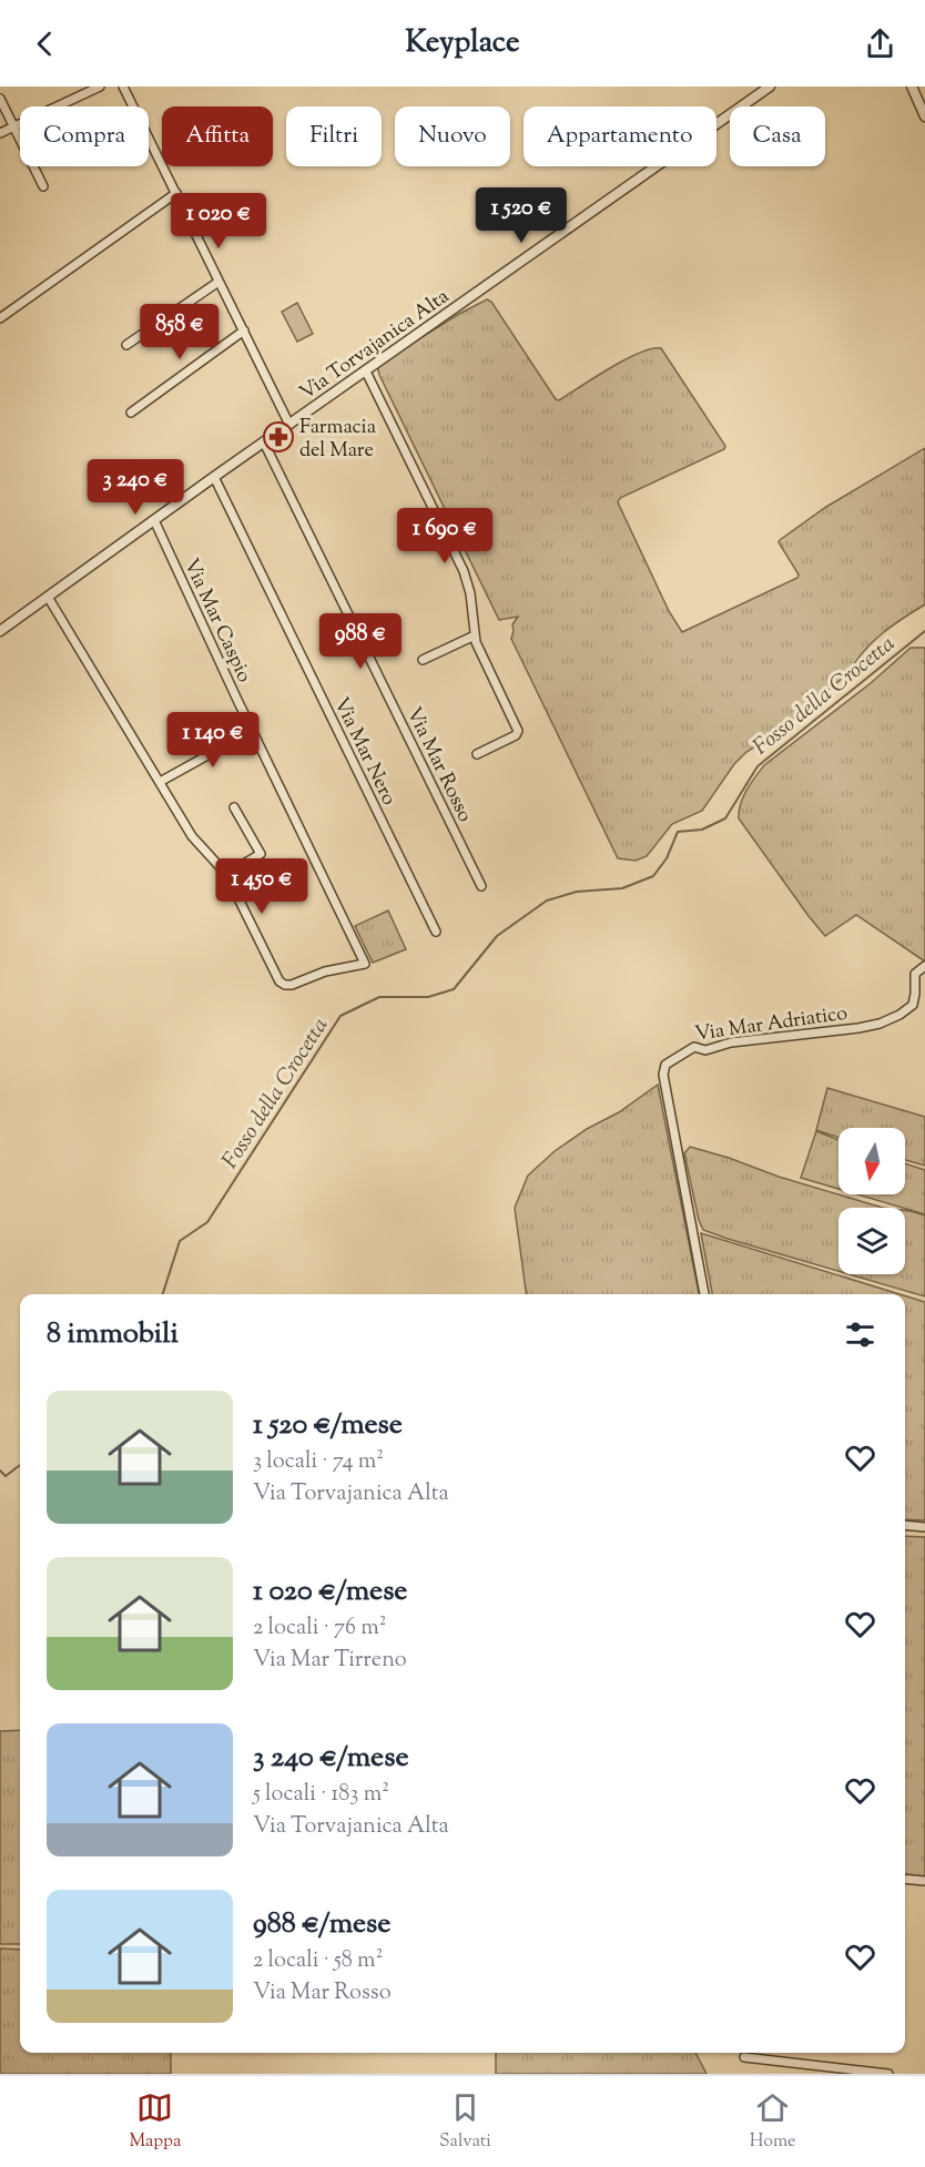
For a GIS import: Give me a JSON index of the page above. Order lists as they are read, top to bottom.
{
  "streets": {
    "street": [
      "Via Torvajanica Alta",
      "Via Mar Caspio",
      "Via Mar Nero",
      "Via Mar Rosso",
      "Via Mar Adriatico"
    ]
  },
  "crossings": [
    ["Via Torvajanica Alta", "Via Mar Caspio"],
    ["Via Torvajanica Alta", "Via Mar Nero"],
    ["Via Torvajanica Alta", "Via Mar Rosso"]
  ],
  "water": ["Fosso della Crocetta"],
  "places": {
    "pharmacy": ["Farmacia del Mare"]
  },
  "north": "bottom",
  "page": {
    "header": "Keyplace",
    "chip": [
      "Compra",
      "Affitta",
      "Filtri",
      "Nuovo",
      "Appartamento",
      "Casa"
    ],
    "price": [
      "1 520 €",
      "1 020 €",
      "858 €",
      "3 240 €",
      "1 690 €",
      "988 €",
      "1 140 €",
      "1 450 €"
    ],
    "heading": "8 immobili",
    "list": [
      {
        "name": "1 520 €/mese",
        "note": "3 locali · 74 m² · Via Torvajanica Alta"
      },
      {
        "name": "1 020 €/mese",
        "note": "2 locali · 76 m² · Via Mar Tirreno"
      },
      {
        "name": "3 240 €/mese",
        "note": "5 locali · 183 m² · Via Torvajanica Alta"
      },
      {
        "name": "988 €/mese",
        "note": "2 locali · 58 m² · Via Mar Rosso"
      }
    ],
    "tabs": ["Mappa", "Salvati", "Home"]
  }
}
